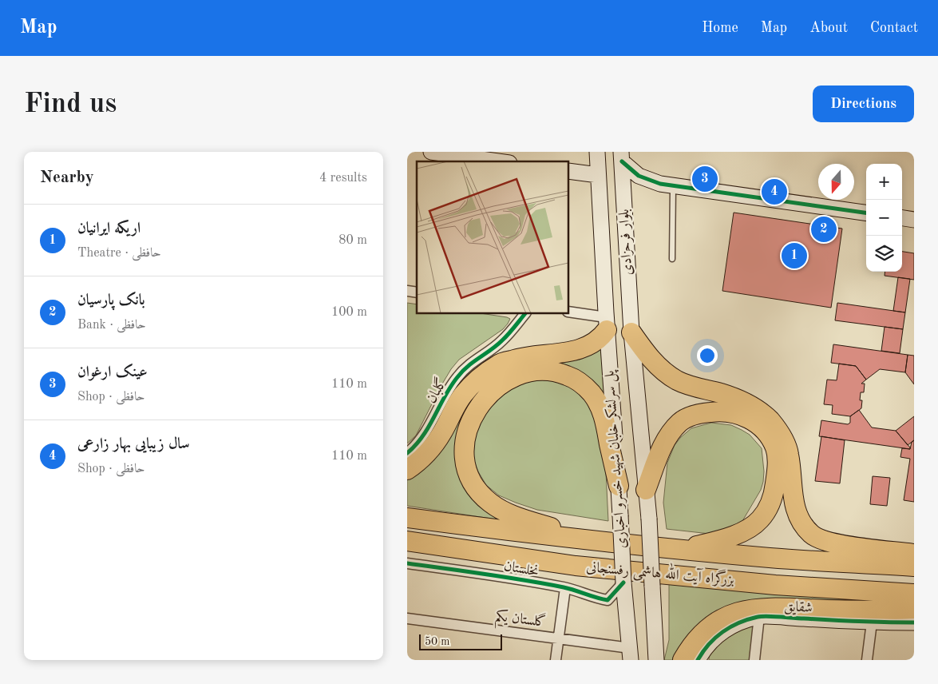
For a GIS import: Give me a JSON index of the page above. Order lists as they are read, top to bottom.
{
  "streets": {
    "highway": ["بزرگراه آیت الله هاشمی رفسنجانی"],
    "main road": ["بلوار فرحزادی", "پل سرلشکر خلبان شهید خسرو اخباری", "شقایق"],
    "street": ["گلبان", "نخلستان", "گلستان یکم"]
  },
  "crossings": [
    ["بلوار فرحزادی", "پل سرلشکر خلبان شهید خسرو اخباری"],
    ["پل سرلشکر خلبان شهید خسرو اخباری", "نخلستان"],
    ["پل سرلشکر خلبان شهید خسرو اخباری", "گلستان یکم"]
  ],
  "scale_bar": "50 m",
  "north": "bottom",
  "page": {
    "header": "Map",
    "nav": [
      "Home",
      "Map",
      "About",
      "Contact"
    ],
    "buttons": "Directions",
    "title": "Find us",
    "heading": ["Nearby", "4 results"],
    "map_buttons": ["+", "−"],
    "pins": [
      "3",
      "4",
      "2",
      "1"
    ],
    "list": [
      {
        "mark": "1",
        "name": "اریکه ایرانیان",
        "note": "Theatre · حافظی",
        "value": "80 m"
      },
      {
        "mark": "2",
        "name": "بانک پارسیان",
        "note": "Bank · حافظی",
        "value": "100 m"
      },
      {
        "mark": "3",
        "name": "عینک ارغوان",
        "note": "Shop · حافظی",
        "value": "110 m"
      },
      {
        "mark": "4",
        "name": "سال زیبایی بهار زارعی",
        "note": "Shop · حافظی",
        "value": "110 m"
      }
    ],
    "scale": "50 m"
  }
}
